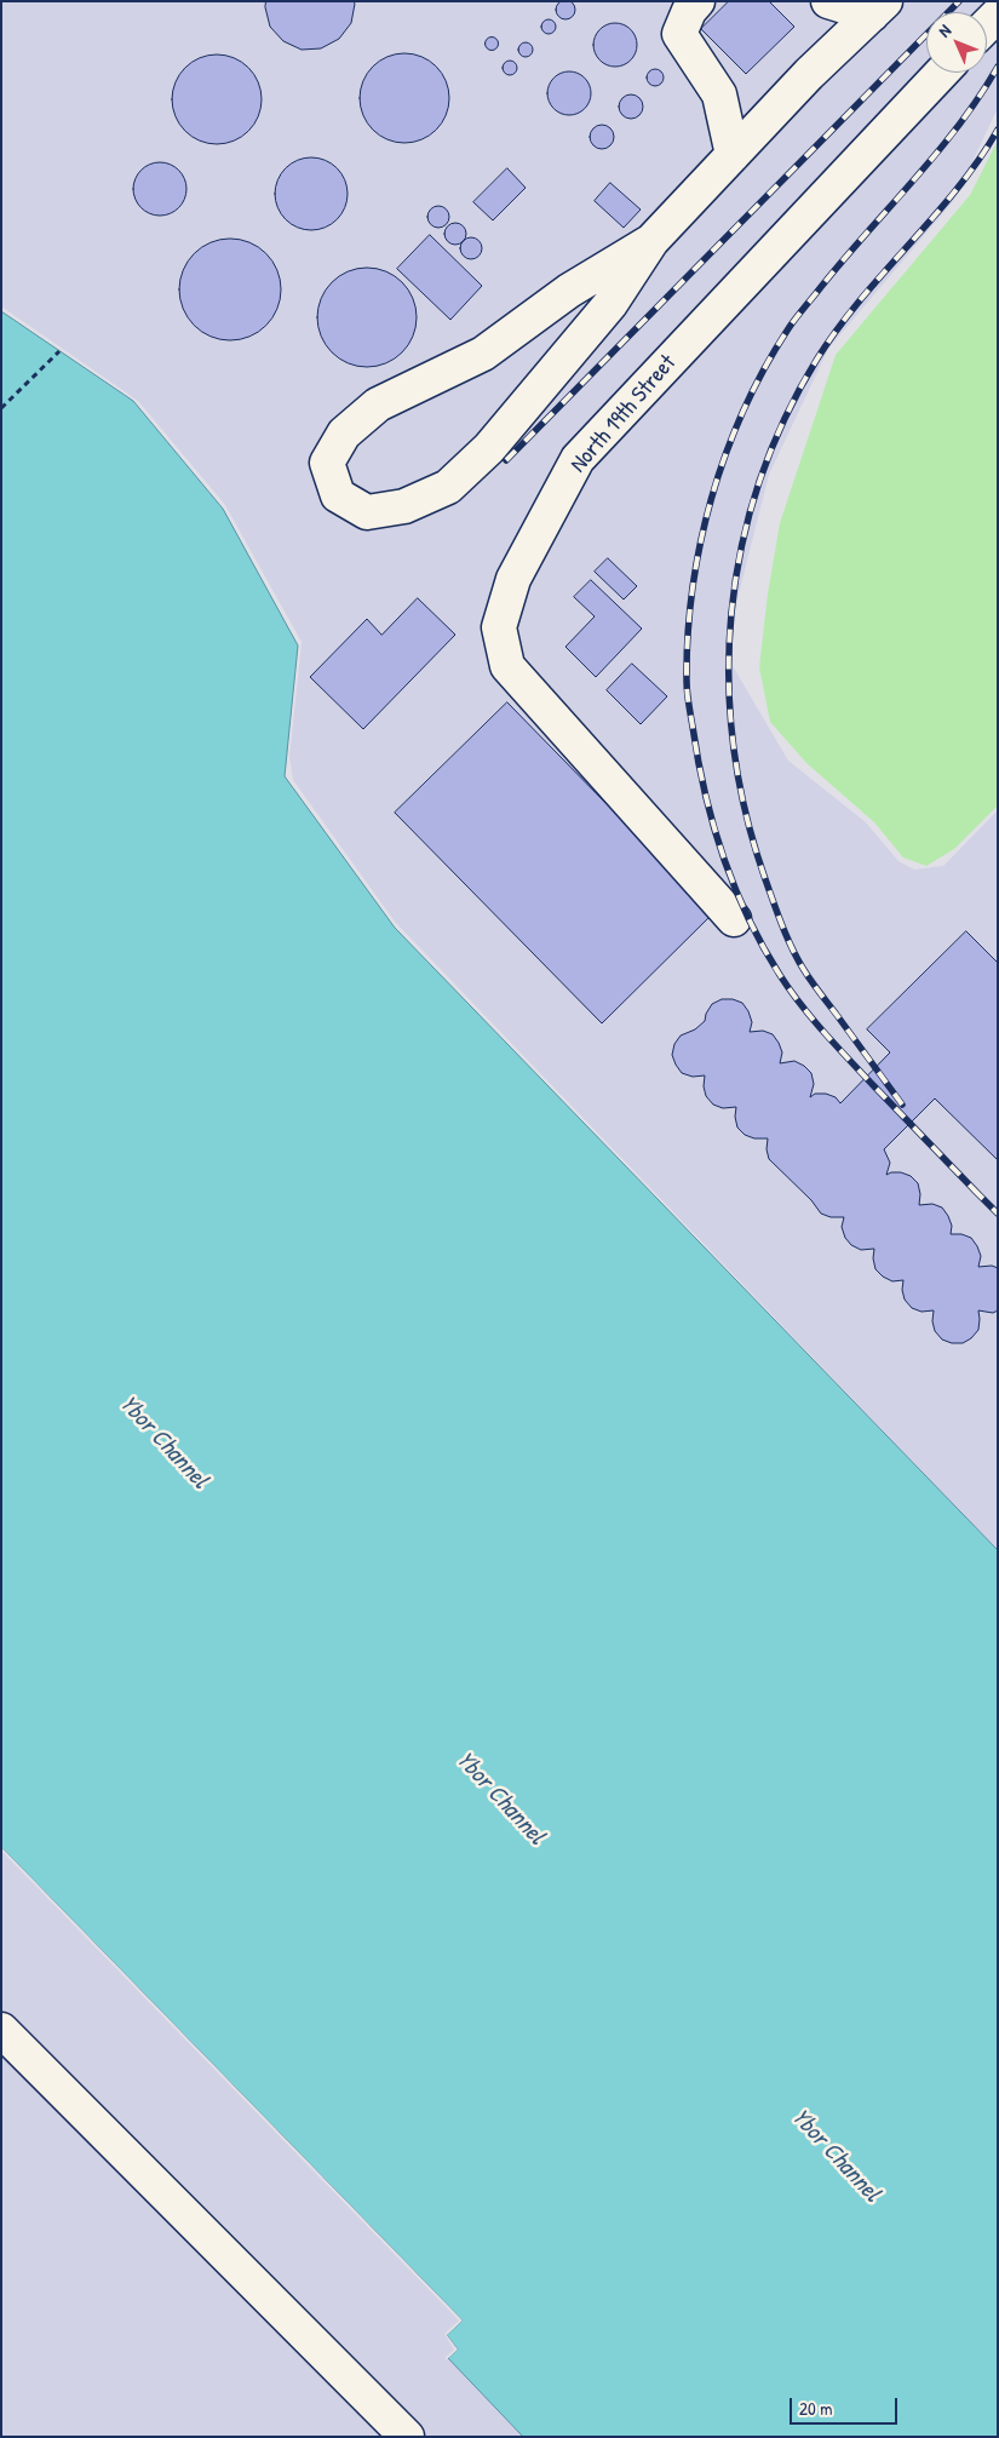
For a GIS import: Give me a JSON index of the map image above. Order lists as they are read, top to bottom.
{
  "streets": {
    "street": ["North 19th Street"]
  },
  "water": ["Ybor Channel"],
  "scale_bar": "20 m",
  "north": "top left"
}
